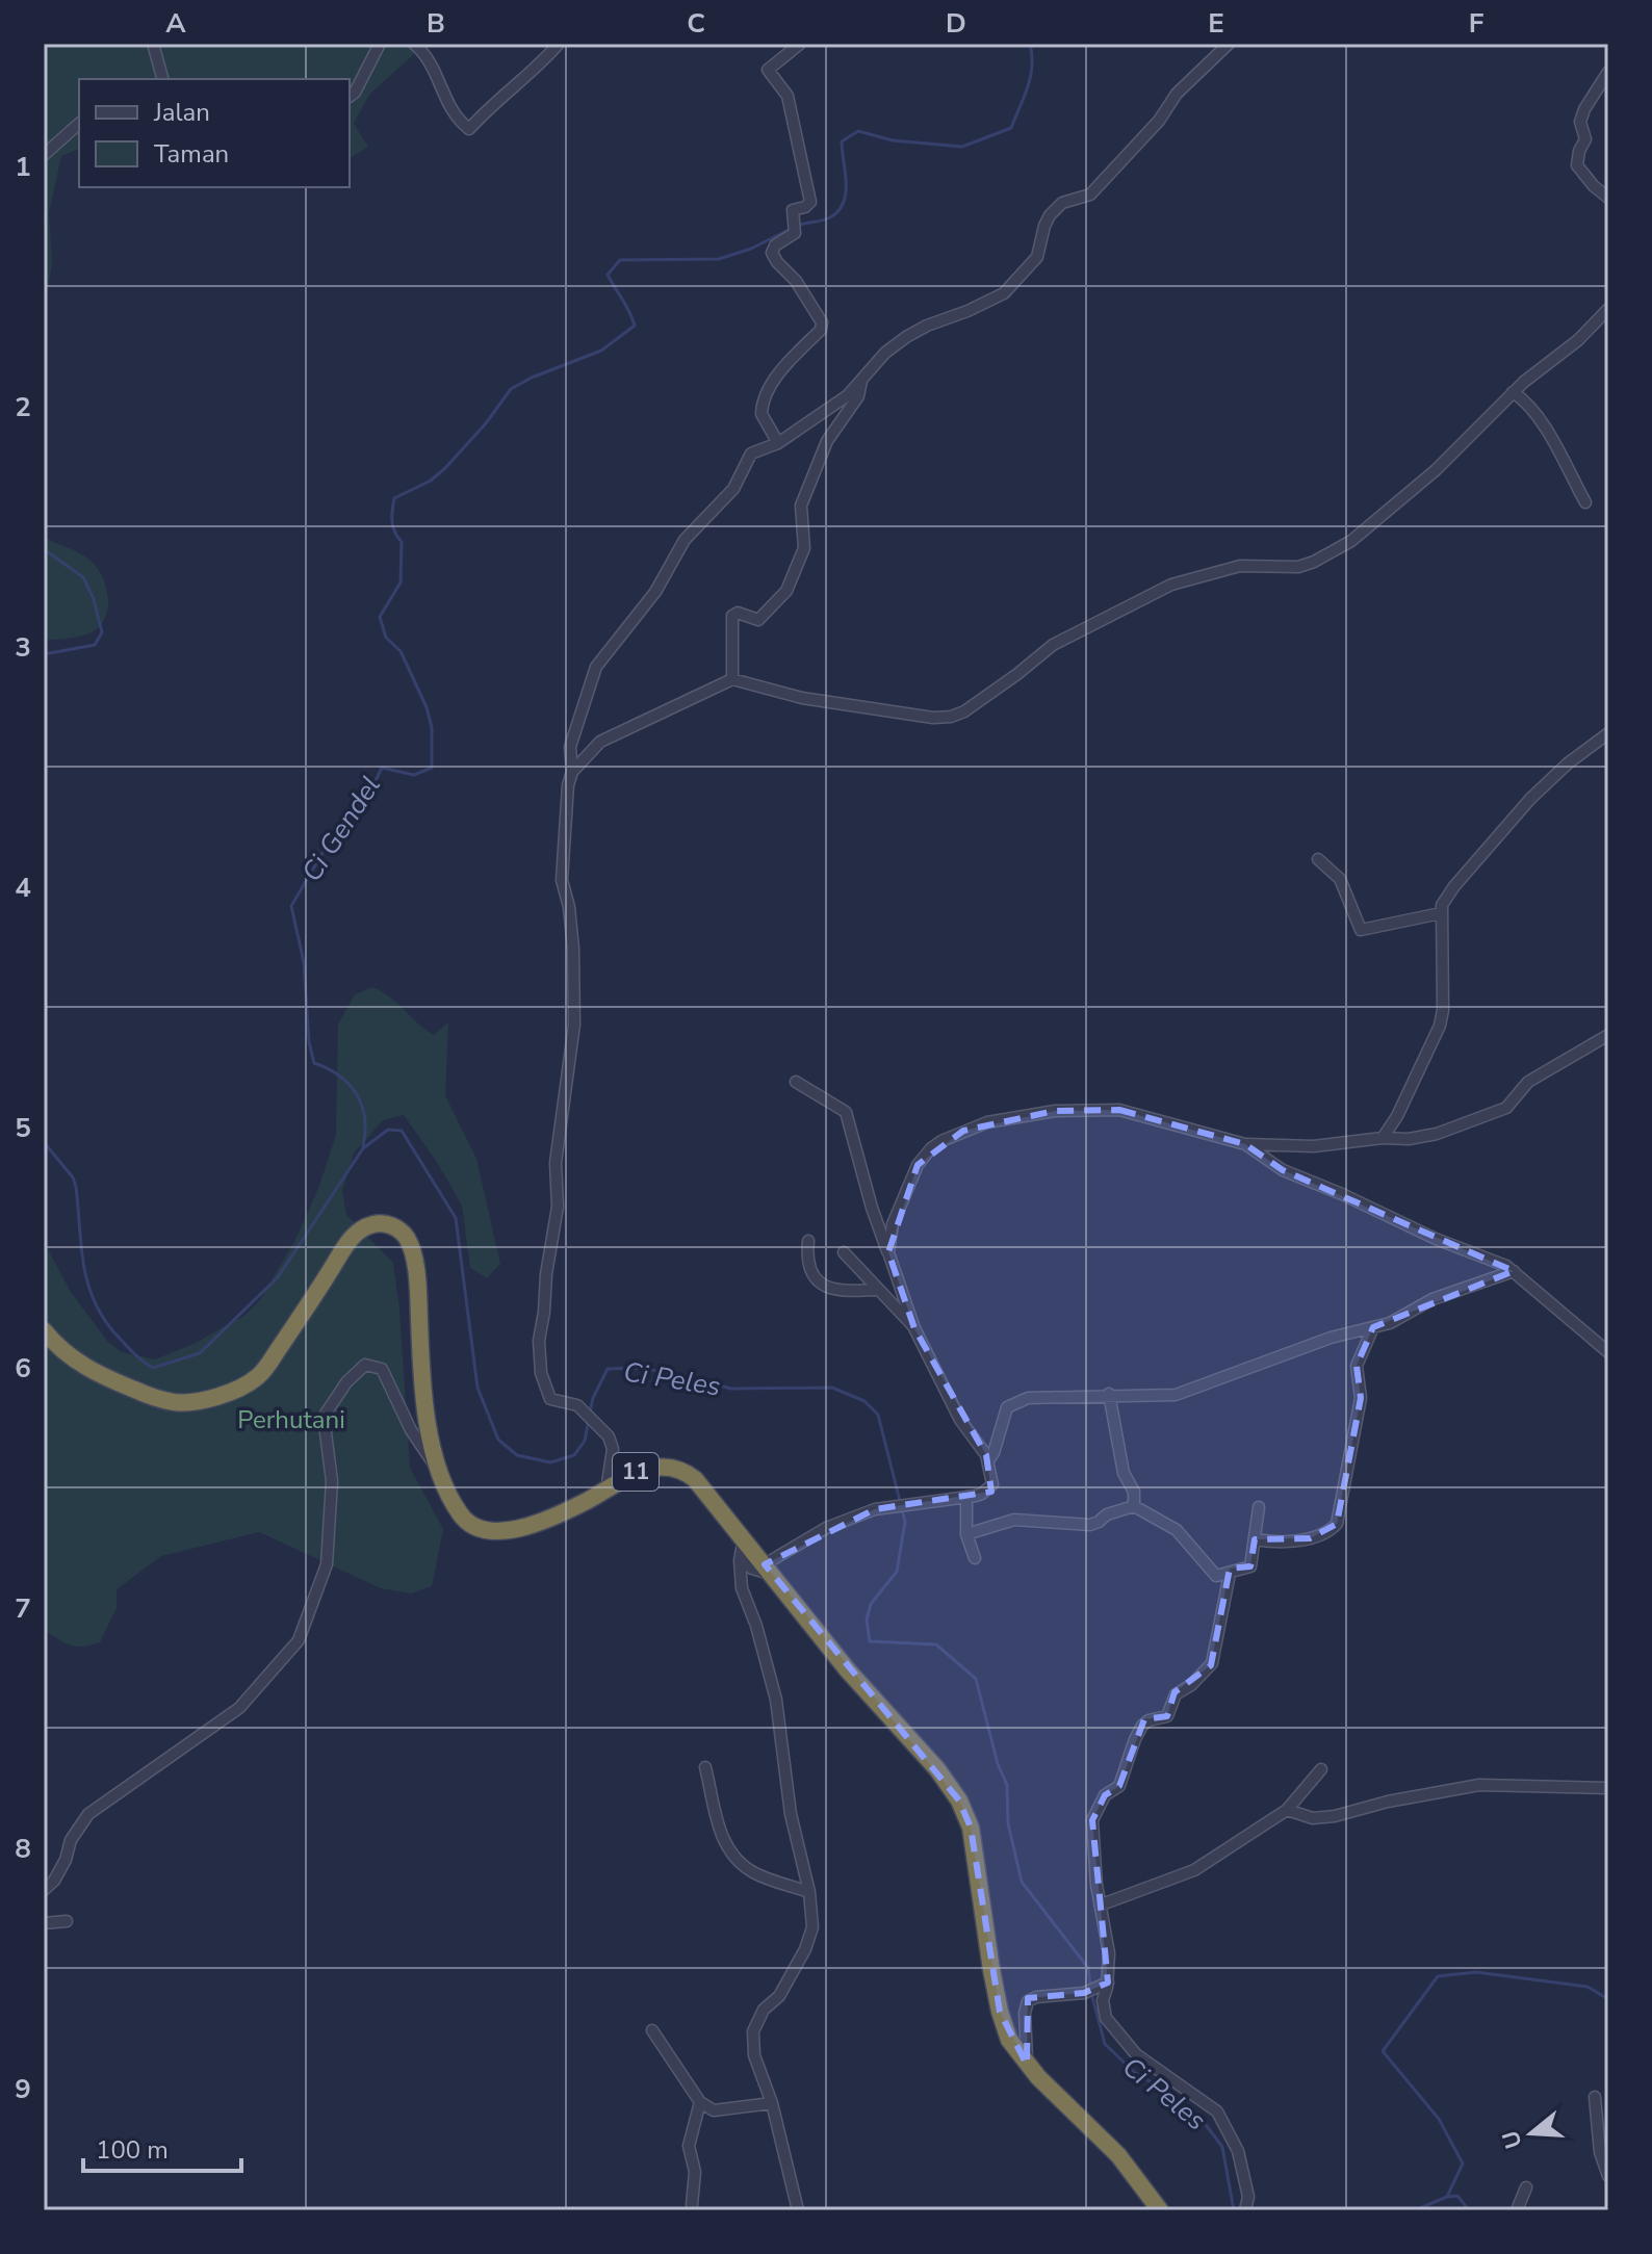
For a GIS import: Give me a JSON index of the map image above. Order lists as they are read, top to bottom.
{
  "streets": {
    "highway": ["11"]
  },
  "water": ["Ci Gendel", "Ci Peles"],
  "parks": ["Perhutani"],
  "legend": ["Jalan", "Taman"],
  "scale_bar": "100 m",
  "north": "left",
  "grid": {
    "columns": [
      "A",
      "B",
      "C",
      "D",
      "E",
      "F"
    ],
    "rows": [
      "1",
      "2",
      "3",
      "4",
      "5",
      "6",
      "7",
      "8",
      "9"
    ]
  }
}
